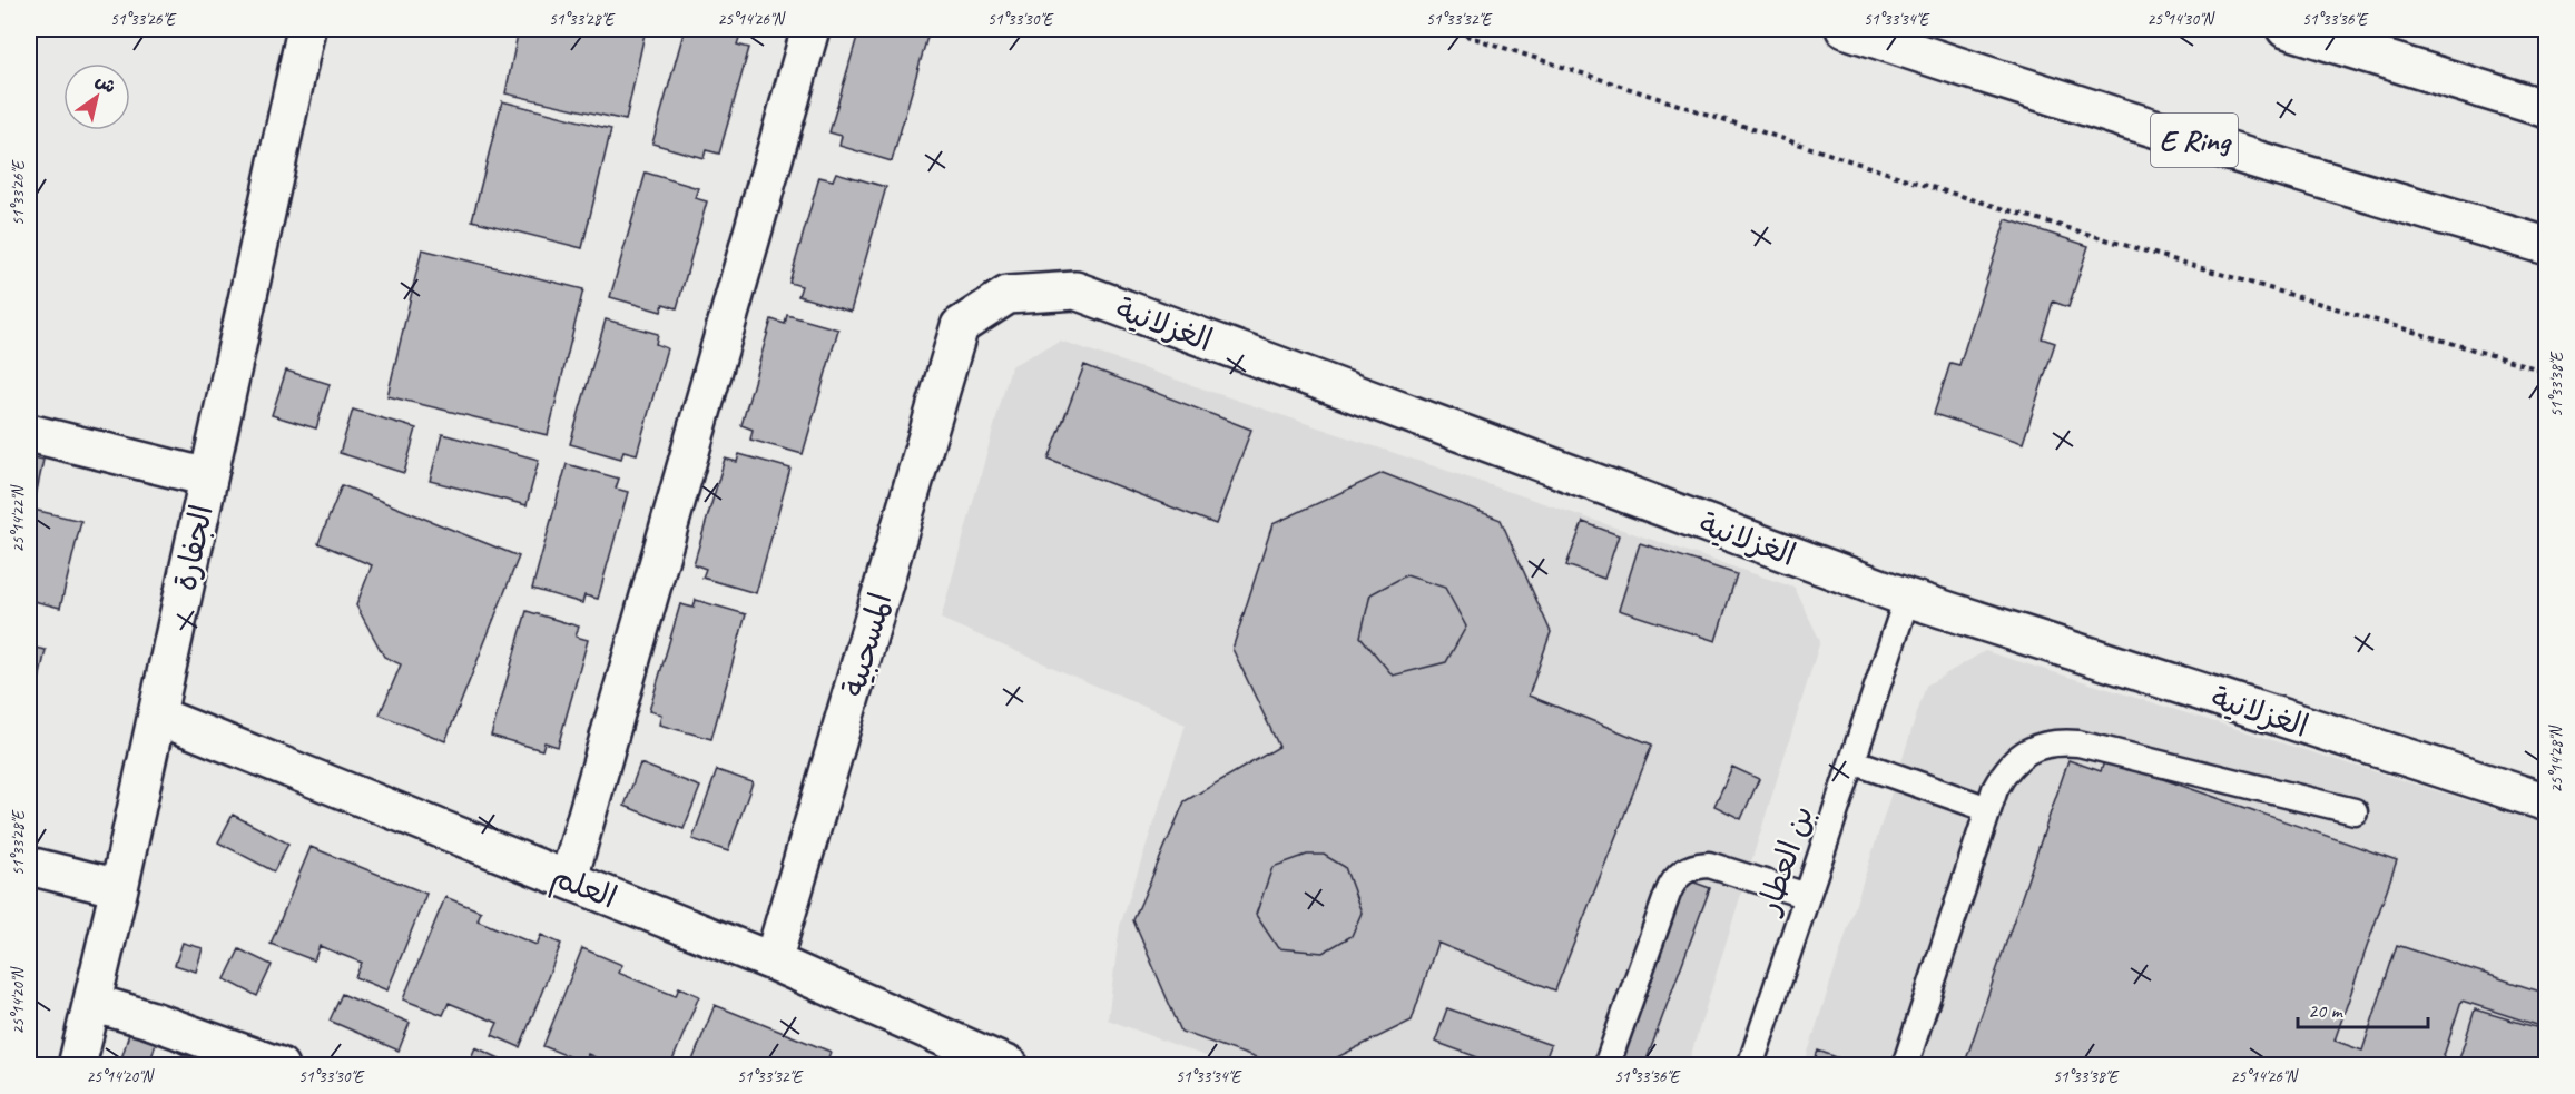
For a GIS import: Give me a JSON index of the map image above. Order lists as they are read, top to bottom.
{
  "streets": {
    "street": [
      "E Ring",
      "الغزلانية",
      "الجفارة",
      "المسحبية",
      "العلم"
    ],
    "lane": ["بن العطار"]
  },
  "crossings": [
    ["الغزلانية", "المسحبية"],
    ["الغزلانية", "بن العطار"],
    ["الجفارة", "العلم"],
    ["المسحبية", "العلم"]
  ],
  "scale_bar": "20 m",
  "north": "top right",
  "coordinates": [
    "51°33'26\"E",
    "51°33'28\"E",
    "25°14'26\"N",
    "51°33'30\"E",
    "51°33'32\"E",
    "51°33'34\"E",
    "25°14'30\"N",
    "51°33'36\"E",
    "51°33'38\"E",
    "25°14'22\"N",
    "25°14'28\"N",
    "25°14'20\"N"
  ]
}
